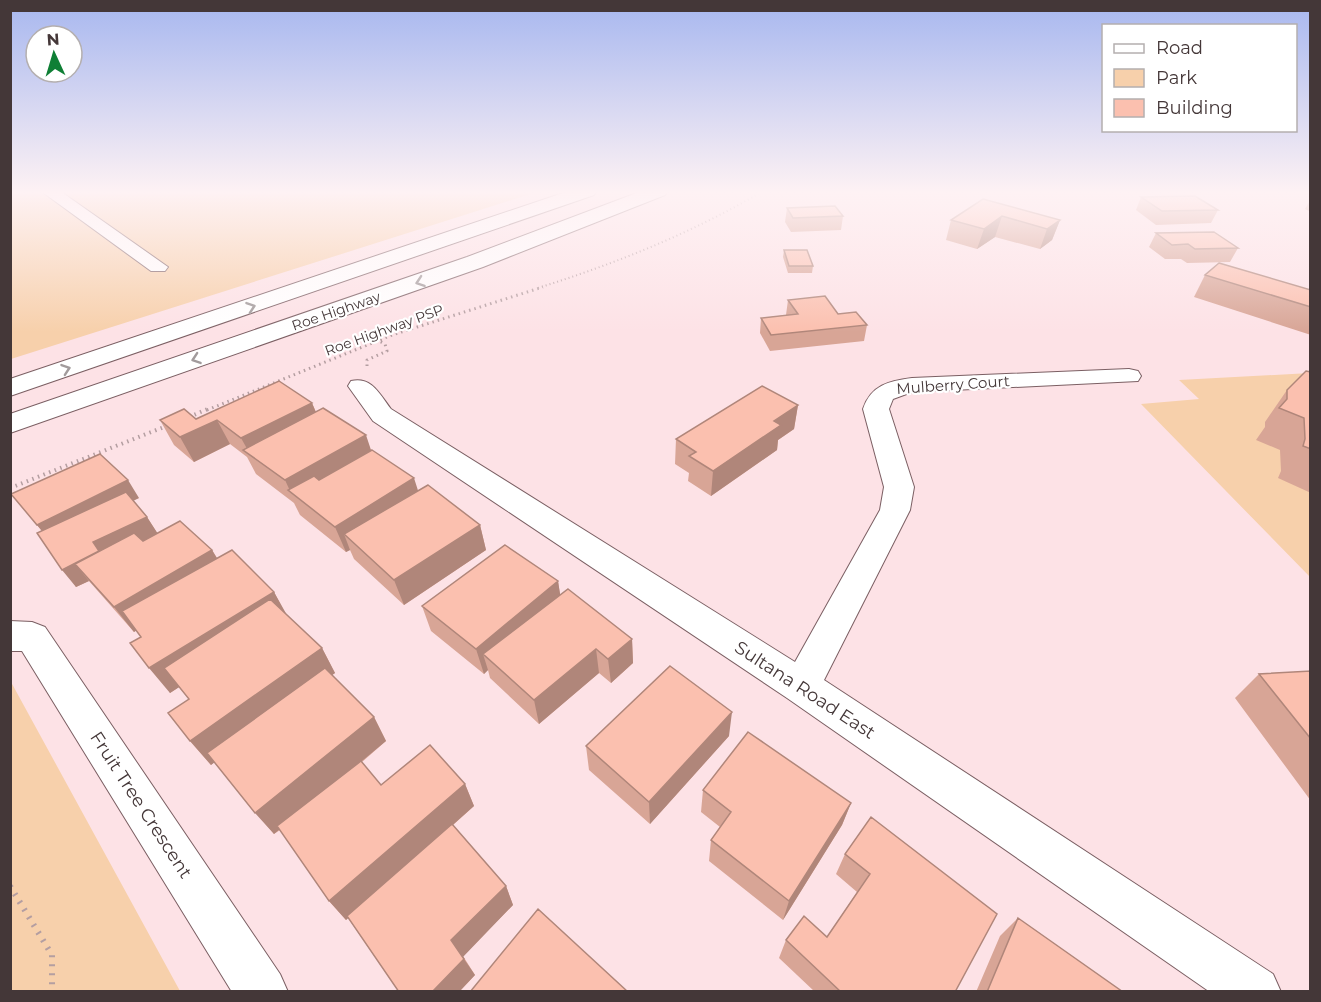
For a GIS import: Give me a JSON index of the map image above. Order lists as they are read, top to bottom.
{
  "streets": {
    "highway": ["Roe Highway"],
    "street": ["Mulberry Court", "Sultana Road East", "Fruit Tree Crescent"],
    "path": ["Roe Highway PSP"]
  },
  "crossings": [
    ["Mulberry Court", "Sultana Road East"]
  ],
  "legend": ["Road", "Park", "Building"],
  "north": "top"
}
